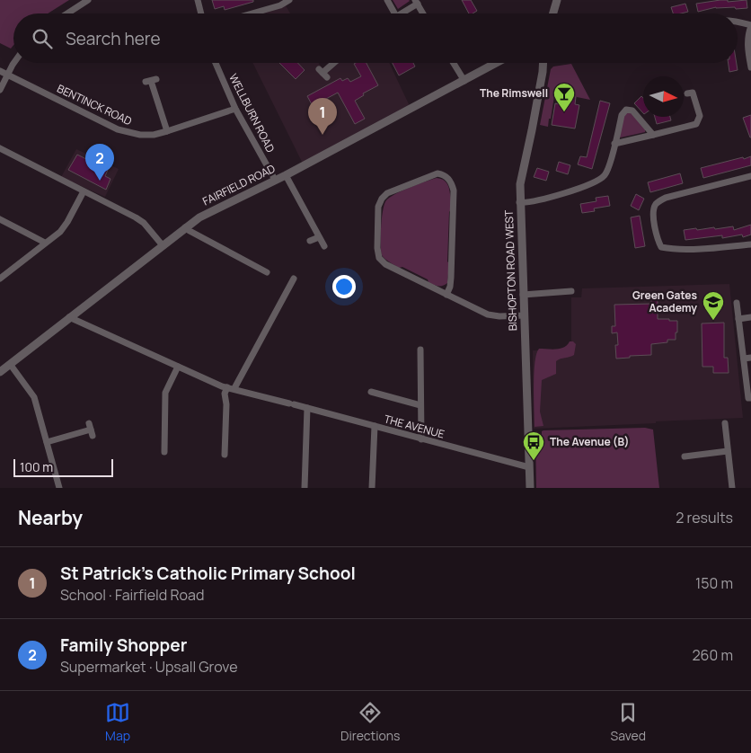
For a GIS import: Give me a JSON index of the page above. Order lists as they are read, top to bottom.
{
  "streets": {
    "street": [
      "BENTINCK ROAD",
      "WELLBURN ROAD",
      "FAIRFIELD ROAD",
      "BISHOPTON ROAD WEST",
      "THE AVENUE"
    ]
  },
  "crossings": [
    ["BENTINCK ROAD", "WELLBURN ROAD"],
    ["WELLBURN ROAD", "FAIRFIELD ROAD"],
    ["FAIRFIELD ROAD", "THE AVENUE"],
    ["BISHOPTON ROAD WEST", "THE AVENUE"]
  ],
  "places": {
    "bar": ["The Rimswell"],
    "school or university": ["Green Gates Academy"],
    "bus stop": ["The Avenue (B)"]
  },
  "scale_bar": "100 m",
  "north": "right",
  "page": {
    "search": "Search here",
    "pins": ["1", "2"],
    "scale": "100 m",
    "heading": ["Nearby", "2 results"],
    "list": [
      {
        "mark": "1",
        "name": "St Patrick's Catholic Primary School",
        "note": "School · Fairfield Road",
        "value": "150 m"
      },
      {
        "mark": "2",
        "name": "Family Shopper",
        "note": "Supermarket · Upsall Grove",
        "value": "260 m"
      }
    ],
    "nav": ["Map", "Directions", "Saved"]
  }
}
